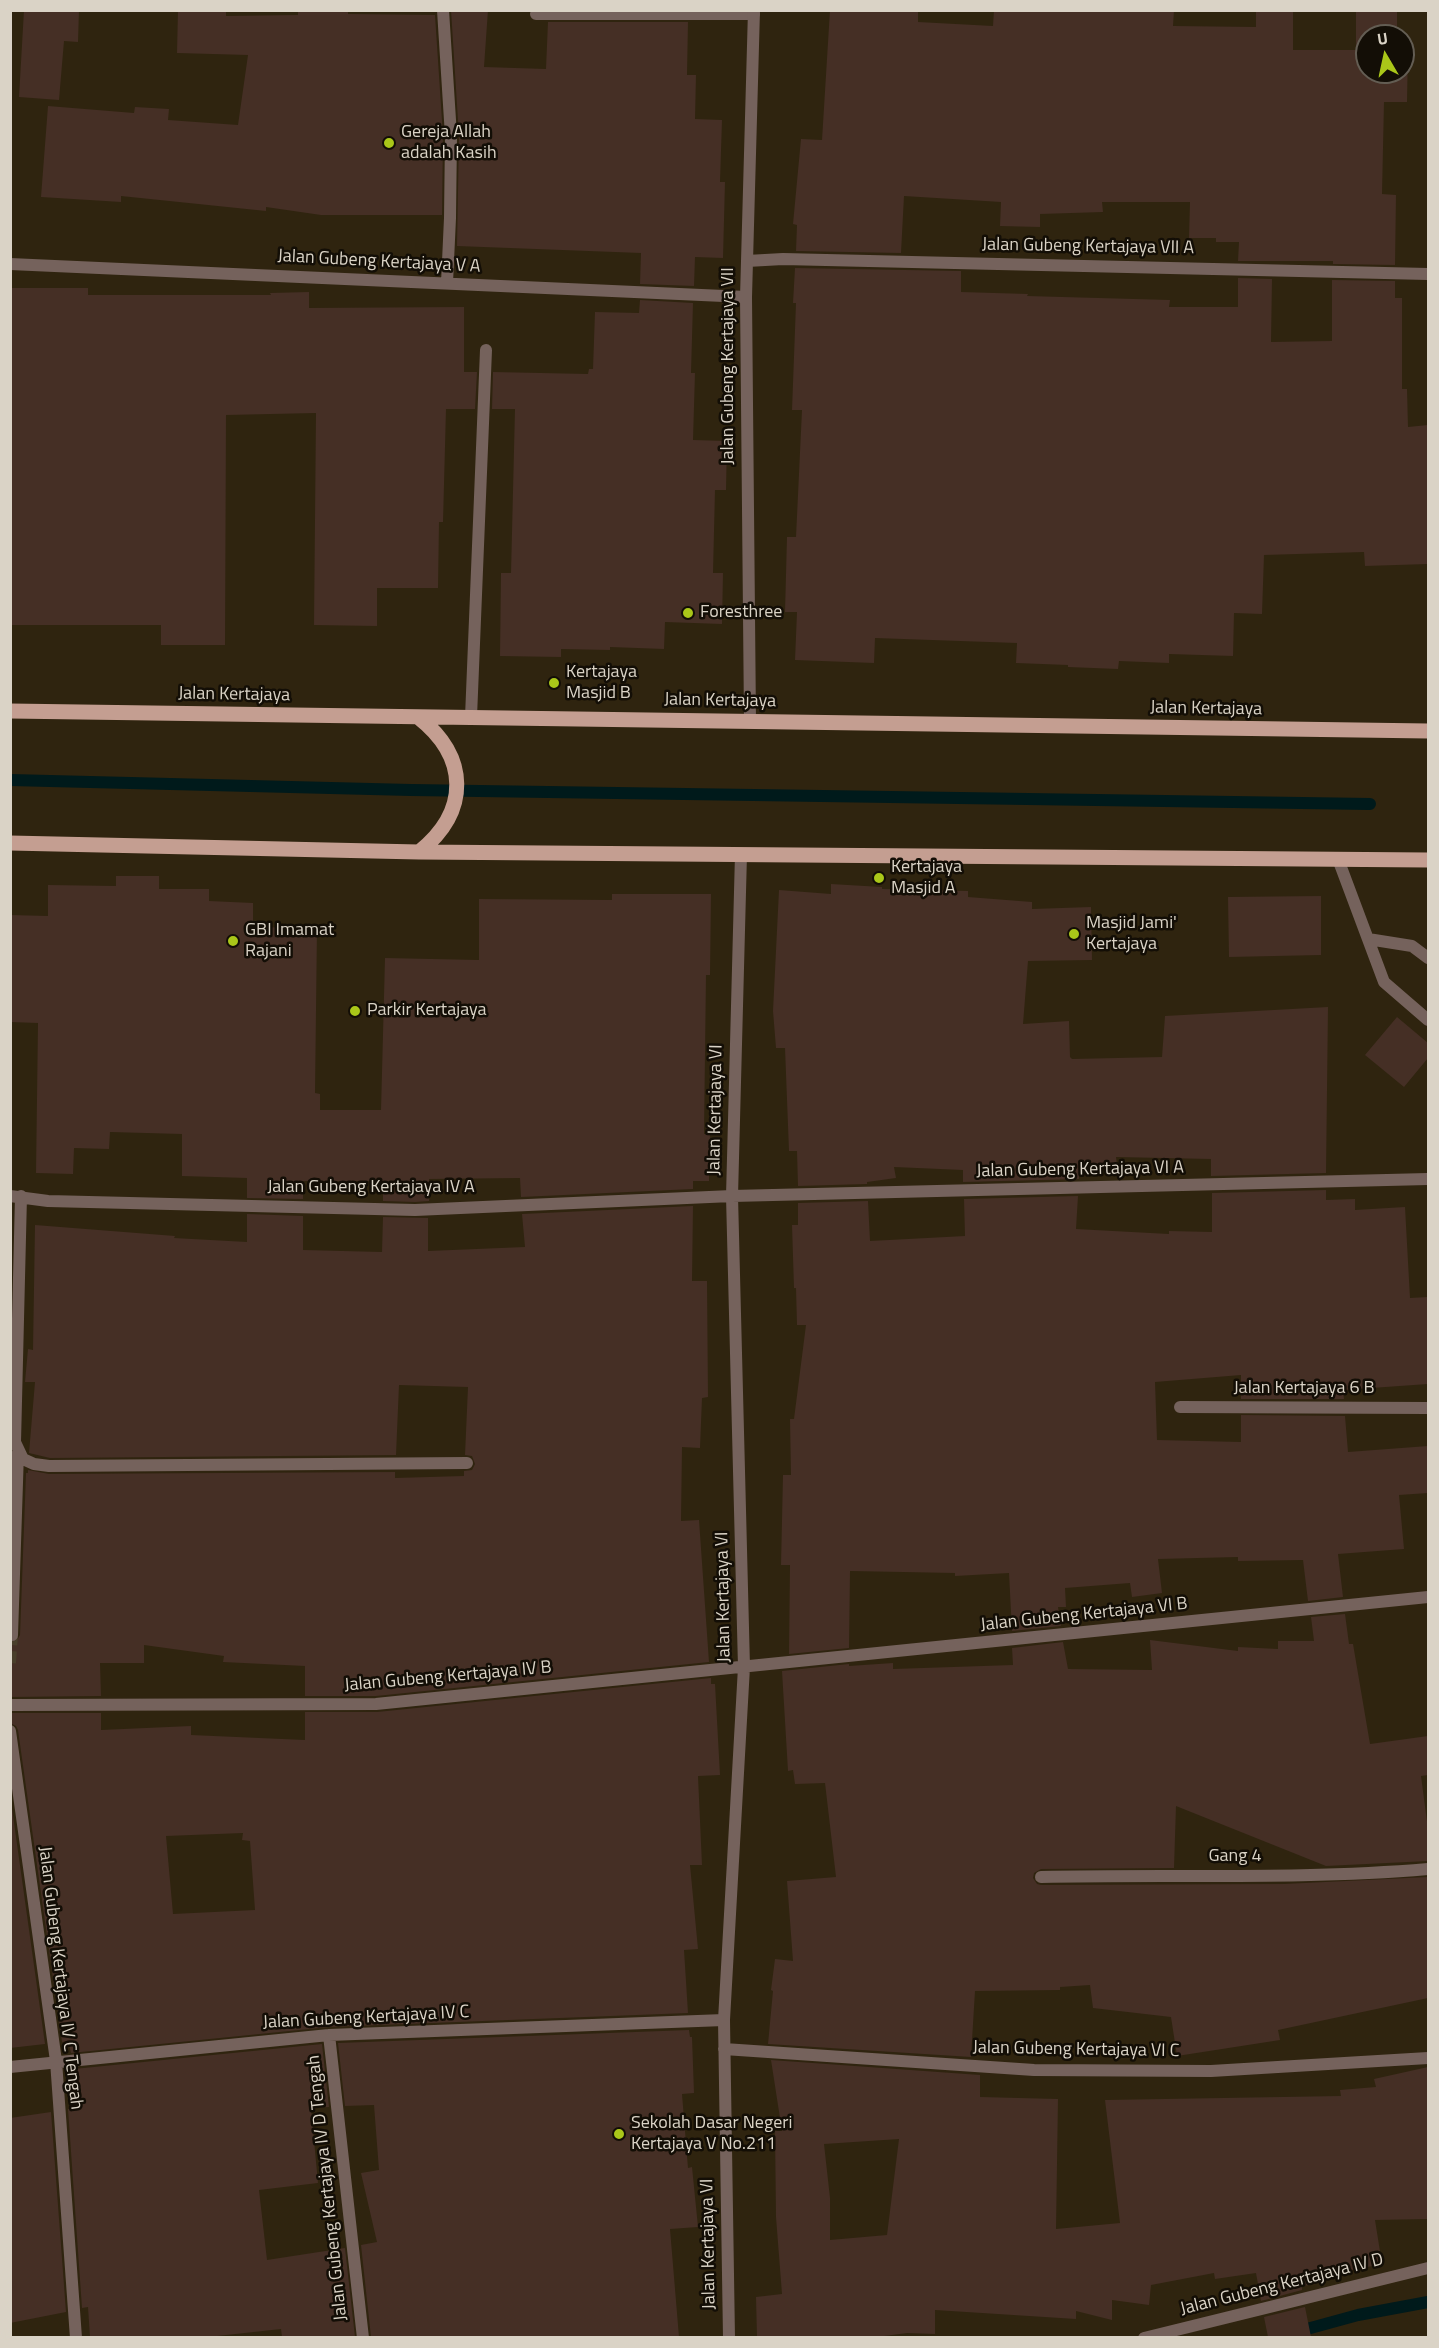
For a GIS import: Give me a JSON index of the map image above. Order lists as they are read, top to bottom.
{
  "streets": {
    "main road": ["Jalan Kertajaya"],
    "street": [
      "Jalan Gubeng Kertajaya VII A",
      "Jalan Gubeng Kertajaya V A",
      "Jalan Gubeng Kertajaya VII",
      "Jalan Kertajaya VI",
      "Jalan Gubeng Kertajaya VI A",
      "Jalan Gubeng Kertajaya IV A",
      "Jalan Kertajaya 6 B",
      "Jalan Gubeng Kertajaya VI B",
      "Jalan Gubeng Kertajaya IV B",
      "Gang 4",
      "Jalan Gubeng Kertajaya IV C Tengah",
      "Jalan Gubeng Kertajaya IV C",
      "Jalan Gubeng Kertajaya VI C",
      "Jalan Gubeng Kertajaya IV D Tengah",
      "Jalan Gubeng Kertajaya IV D"
    ]
  },
  "crossings": [
    ["Jalan Gubeng Kertajaya VII A", "Jalan Gubeng Kertajaya VII"],
    ["Jalan Gubeng Kertajaya V A", "Jalan Gubeng Kertajaya VII"],
    ["Jalan Gubeng Kertajaya VII", "Jalan Kertajaya"],
    ["Jalan Kertajaya VI", "Jalan Gubeng Kertajaya VI A"],
    ["Jalan Kertajaya VI", "Jalan Gubeng Kertajaya IV A"],
    ["Jalan Kertajaya VI", "Jalan Gubeng Kertajaya VI B"],
    ["Jalan Kertajaya VI", "Jalan Gubeng Kertajaya IV B"],
    ["Jalan Kertajaya VI", "Jalan Gubeng Kertajaya IV C"],
    ["Jalan Kertajaya VI", "Jalan Gubeng Kertajaya VI C"],
    ["Jalan Gubeng Kertajaya VI A", "Jalan Gubeng Kertajaya IV A"],
    ["Jalan Gubeng Kertajaya VI B", "Jalan Gubeng Kertajaya IV B"],
    ["Jalan Gubeng Kertajaya IV C Tengah", "Jalan Gubeng Kertajaya IV C"],
    ["Jalan Gubeng Kertajaya IV C", "Jalan Gubeng Kertajaya IV D Tengah"]
  ],
  "places": [
    "Gereja Allah adalah Kasih",
    "Foresthree",
    "Kertajaya Masjid B",
    "Kertajaya Masjid A",
    "Masjid Jami' Kertajaya",
    "GBI Imamat Rajani",
    "Parkir Kertajaya",
    "Sekolah Dasar Negeri Kertajaya V No.211"
  ],
  "north": "top"
}
